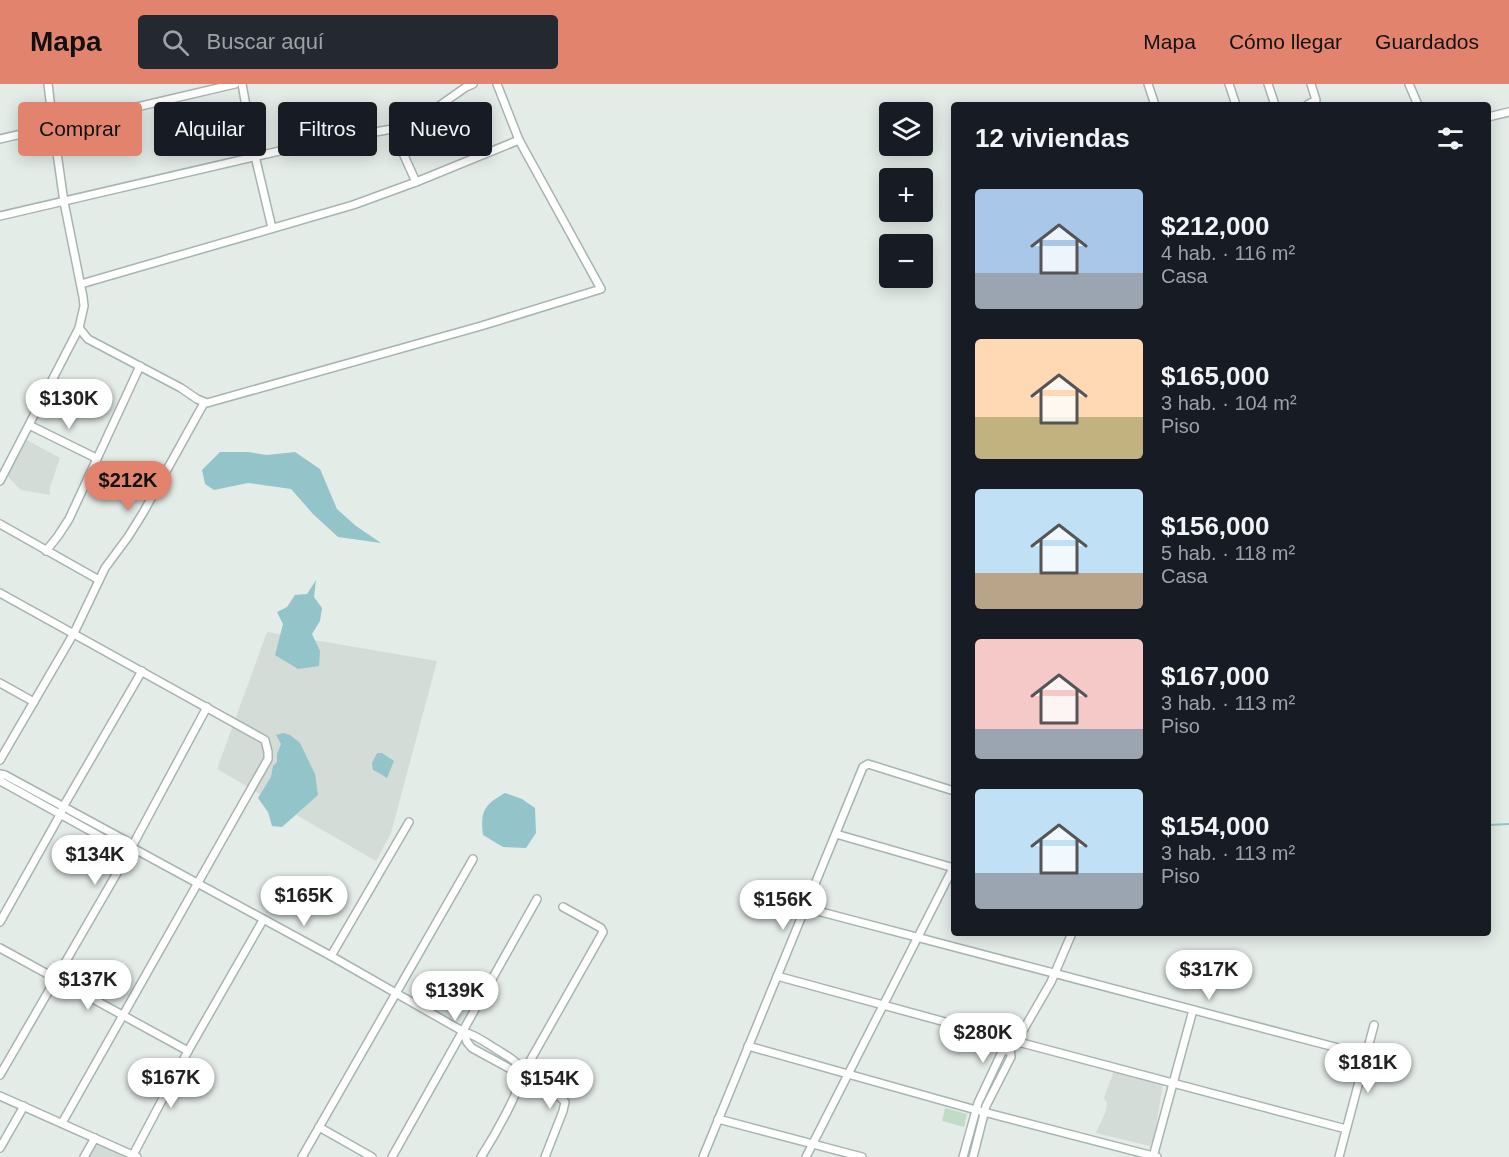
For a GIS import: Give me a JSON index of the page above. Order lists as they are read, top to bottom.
{
  "page": {
    "header": "Mapa",
    "search": "Buscar aquí",
    "nav": ["Mapa", "Cómo llegar", "Guardados"],
    "map_buttons": ["+", "−"],
    "chip": [
      "Comprar",
      "Alquilar",
      "Filtros",
      "Nuevo"
    ],
    "heading": "12 viviendas",
    "list": [
      {
        "name": "$212,000",
        "note": "4 hab. · 116 m² · Casa"
      },
      {
        "name": "$165,000",
        "note": "3 hab. · 104 m² · Piso"
      },
      {
        "name": "$156,000",
        "note": "5 hab. · 118 m² · Casa"
      },
      {
        "name": "$167,000",
        "note": "3 hab. · 113 m² · Piso"
      },
      {
        "name": "$154,000",
        "note": "3 hab. · 113 m² · Piso"
      }
    ],
    "price": [
      "$130K",
      "$212K",
      "$134K",
      "$165K",
      "$156K",
      "$317K",
      "$137K",
      "$139K",
      "$280K",
      "$181K",
      "$167K",
      "$154K"
    ]
  }
}
